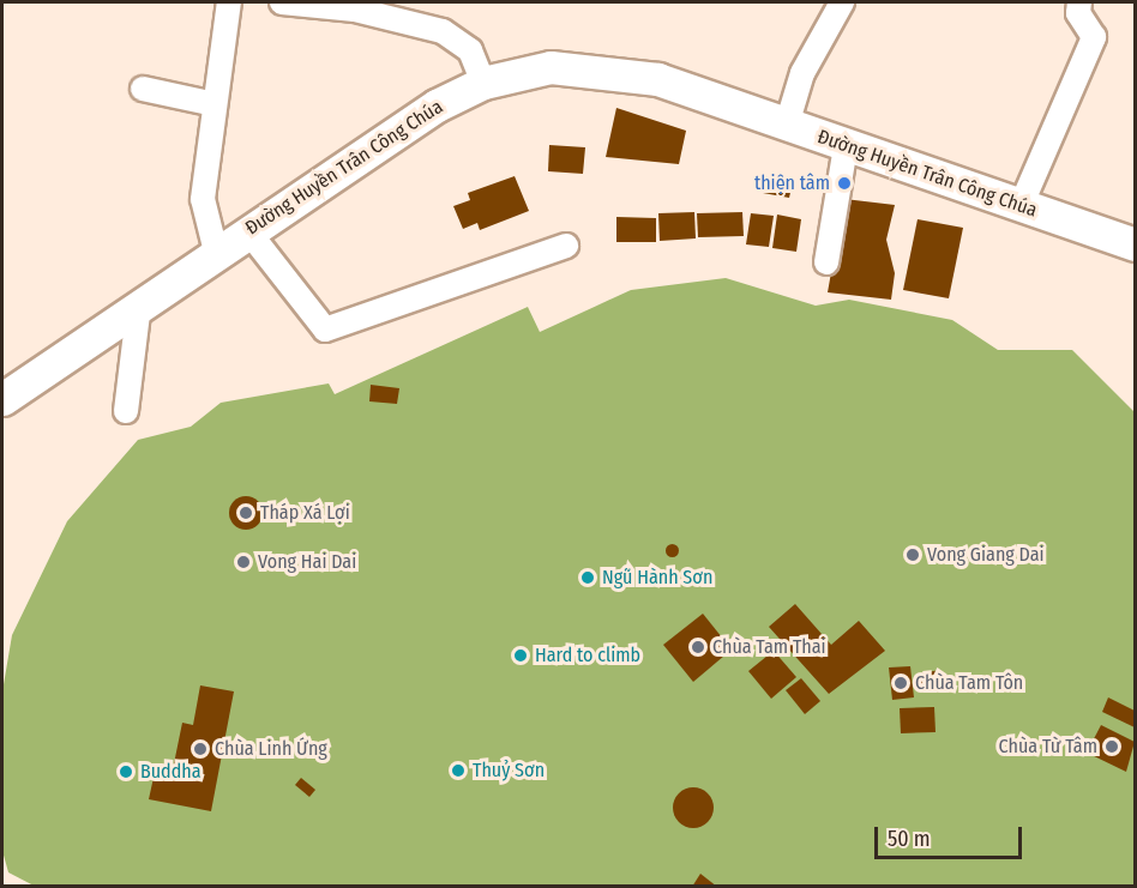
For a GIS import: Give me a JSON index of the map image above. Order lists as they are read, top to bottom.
{
  "streets": {
    "street": ["Đường Huyền Trân Công Chúa"]
  },
  "places": [
    "thiện tâm",
    "Tháp Xá Lợi",
    "Vong Giang Dai",
    "Vong Hai Dai",
    "Ngũ Hành Sơn",
    "Chùa Tam Thai",
    "Hard to climb",
    "Chùa Tam Tôn",
    "Chùa Từ Tâm",
    "Chùa Linh Ứng",
    "Thuỷ Sơn",
    "Buddha"
  ],
  "scale_bar": "50 m"
}
